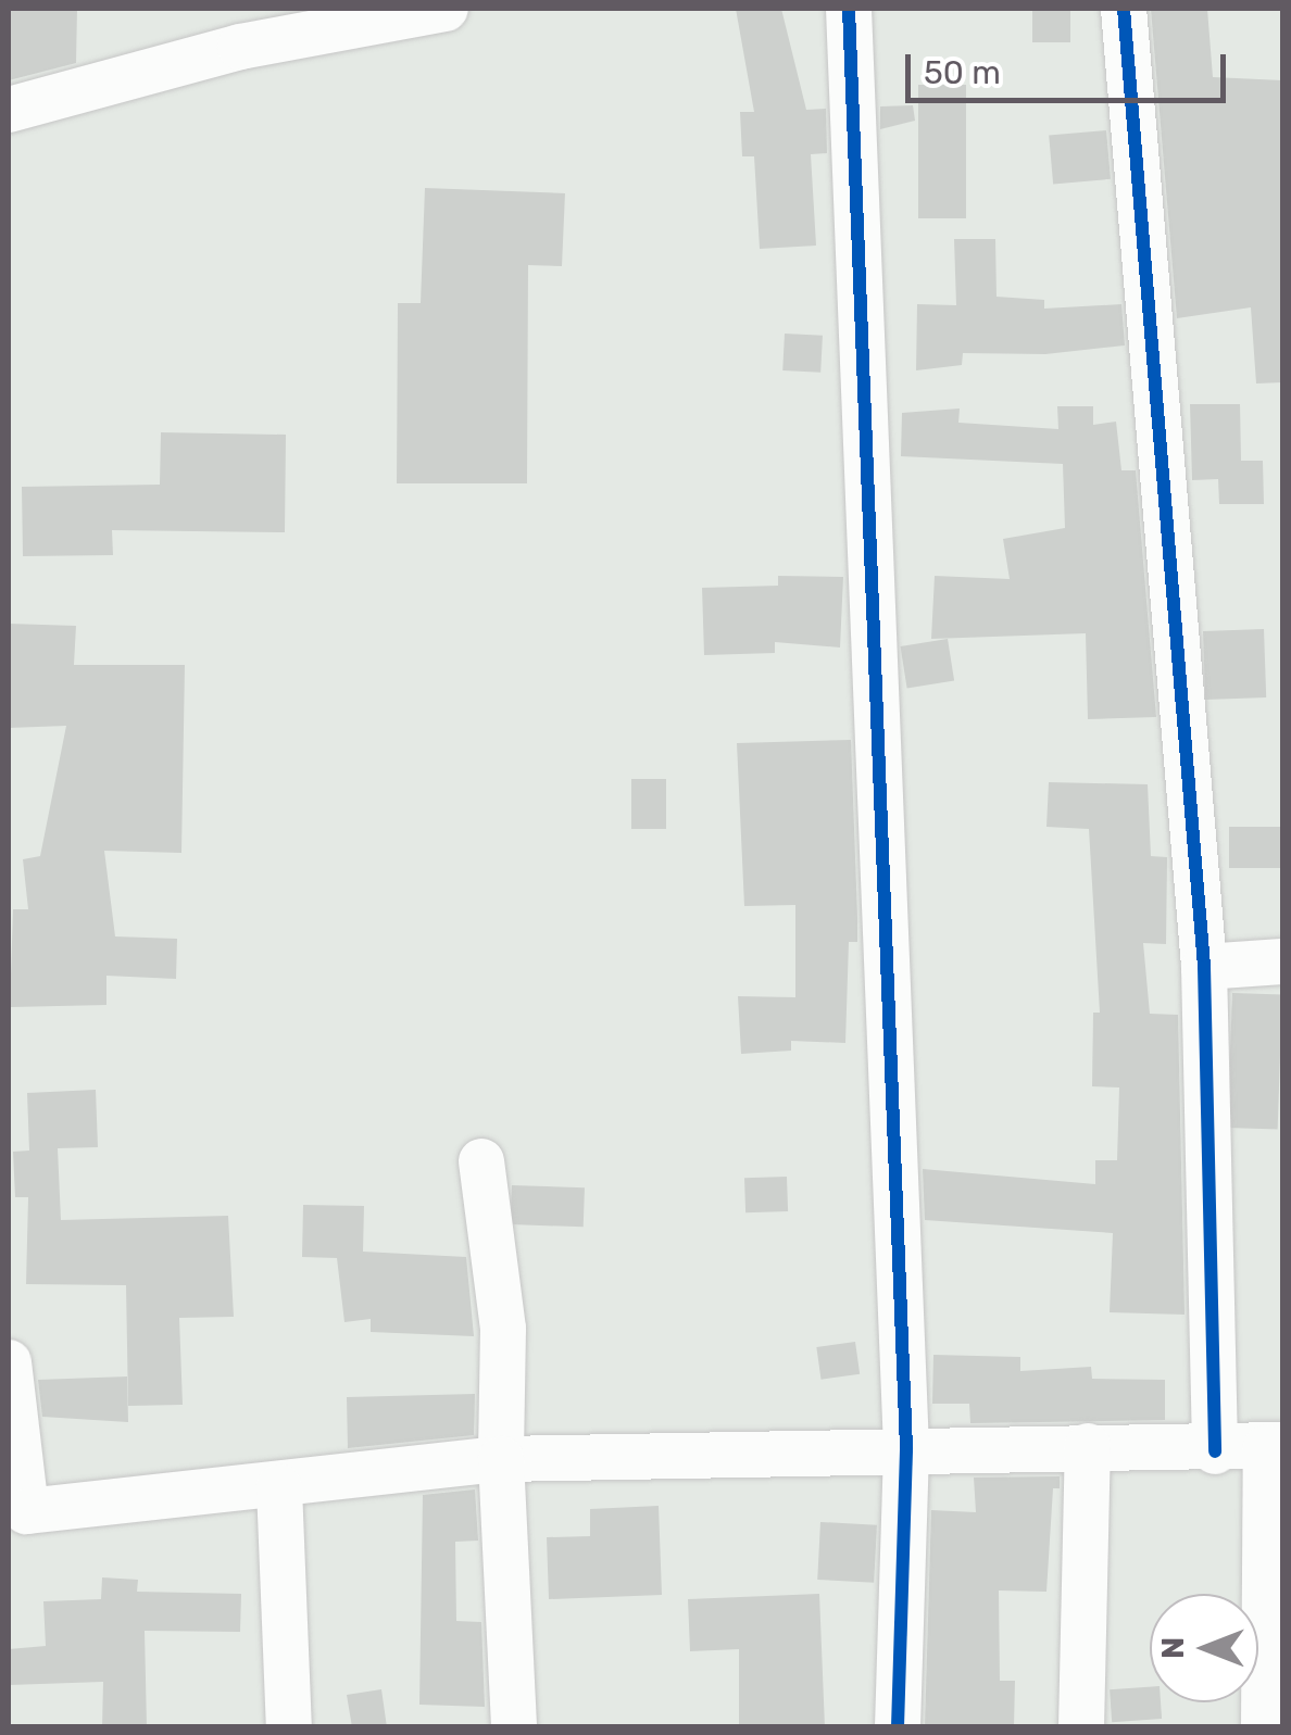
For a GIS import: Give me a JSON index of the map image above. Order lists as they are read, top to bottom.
{
  "scale_bar": "50 m",
  "north": "left"
}
